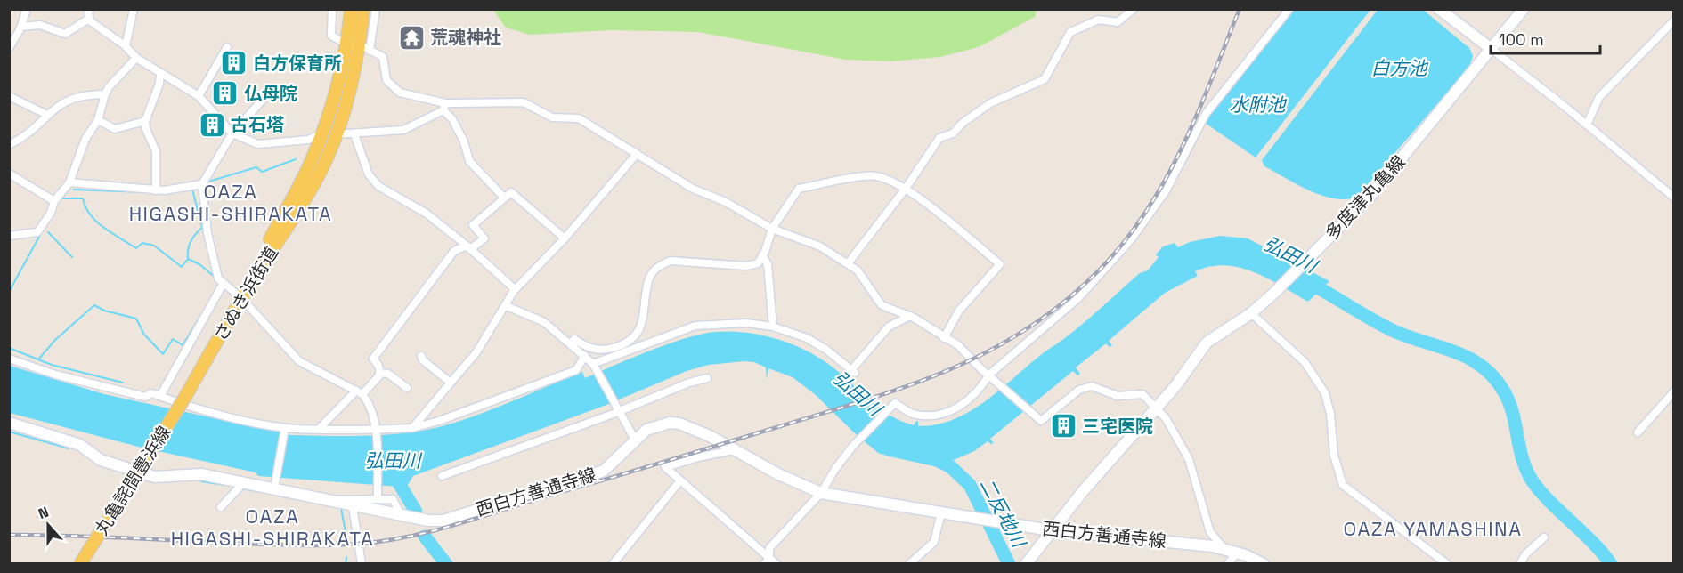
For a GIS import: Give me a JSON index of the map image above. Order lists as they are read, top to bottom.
{
  "streets": {
    "main road": [
      "多度津丸亀線",
      "さぬき浜街道",
      "丸亀詫間豊浜線",
      "西白方善通寺線"
    ]
  },
  "crossings": [
    ["多度津丸亀線", "西白方善通寺線"],
    ["さぬき浜街道", "丸亀詫間豊浜線"]
  ],
  "districts": ["OAZA HIGASHI-SHIRAKATA", "OAZA HIGASHI-SHIRAKATA", "OAZA YAMASHINA"],
  "water": [
    "白方池",
    "水附池",
    "弘田川",
    "二反地川"
  ],
  "places": {
    "temple": ["荒魂神社"],
    "building": [
      "白方保育所",
      "仏母院",
      "古石塔",
      "三宅医院"
    ]
  },
  "scale_bar": "100 m",
  "north": "top"
}
